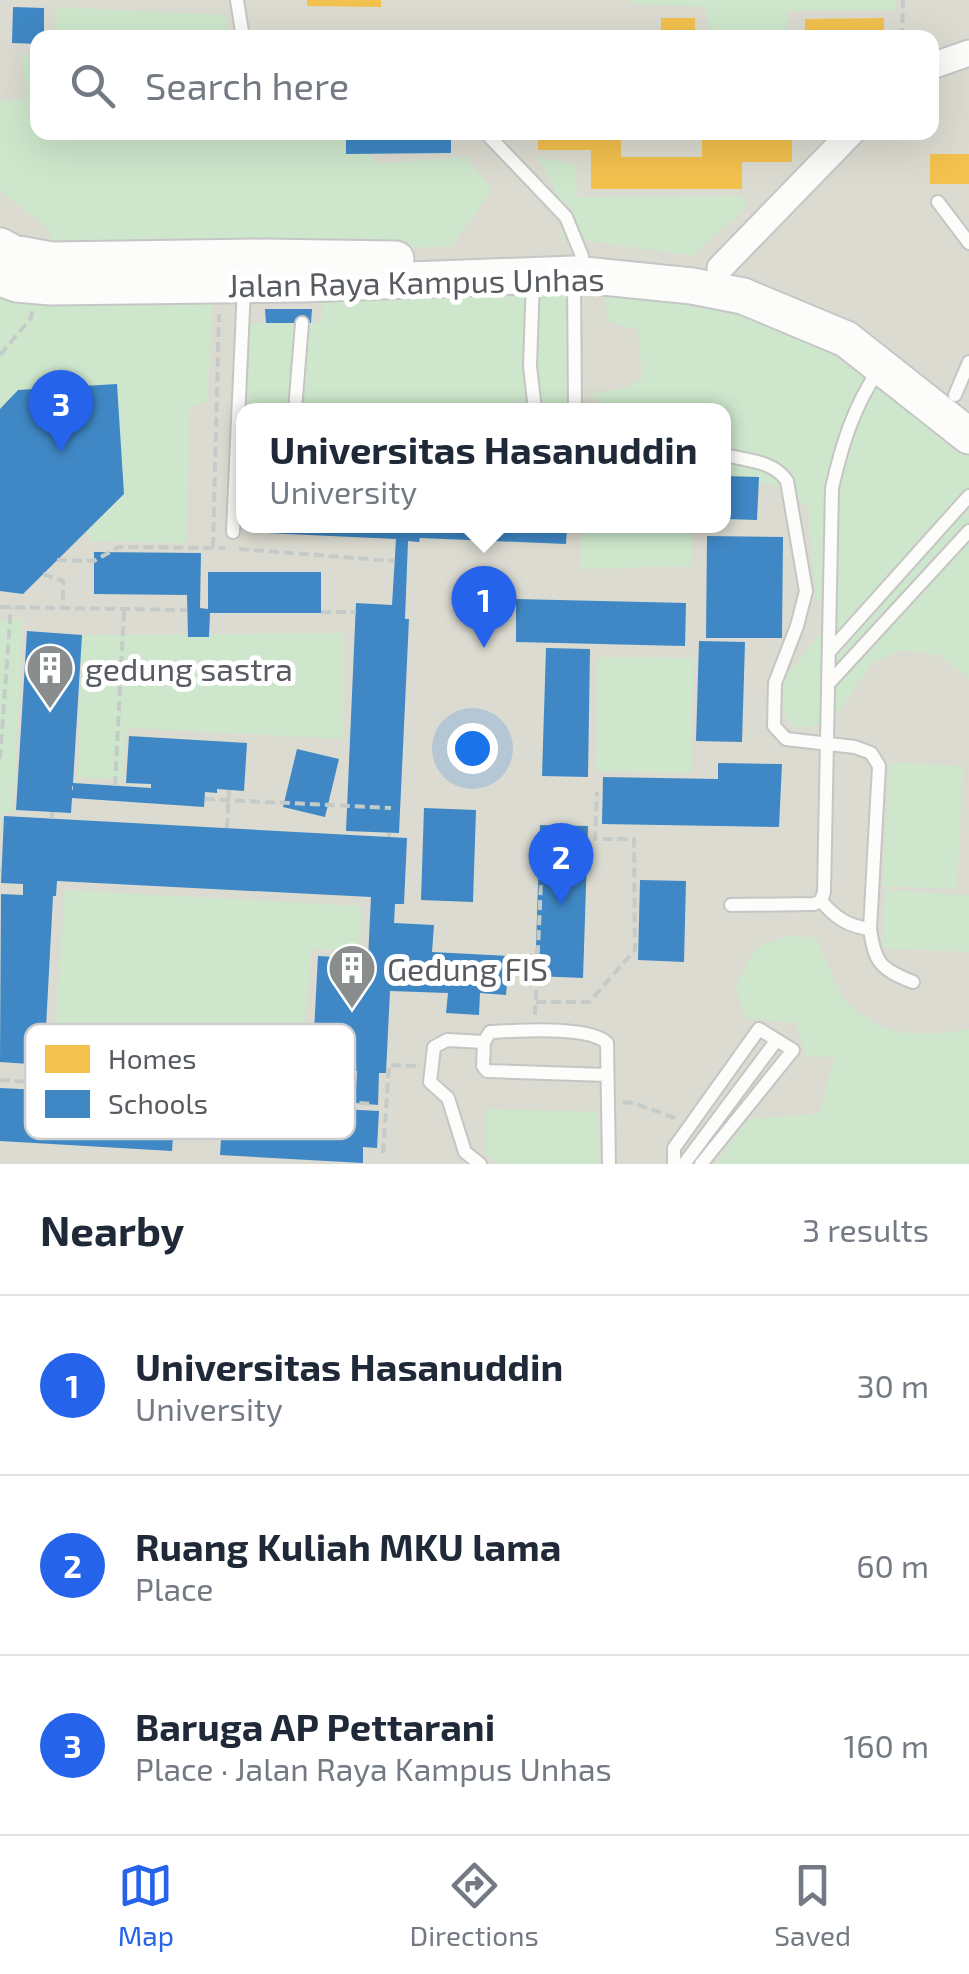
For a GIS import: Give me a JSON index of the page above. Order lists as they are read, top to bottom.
{
  "streets": {
    "street": ["Jalan Raya Kampus Unhas"]
  },
  "places": {
    "building": ["gedung sastra", "Gedung FIS"]
  },
  "legend": ["Homes", "Schools"],
  "page": {
    "search": "Search here",
    "pins": ["3", "1", "2"],
    "popup": ["Universitas Hasanuddin", "University"],
    "heading": ["Nearby", "3 results"],
    "list": [
      {
        "mark": "1",
        "name": "Universitas Hasanuddin",
        "note": "University",
        "value": "30 m"
      },
      {
        "mark": "2",
        "name": "Ruang Kuliah MKU lama",
        "note": "Place",
        "value": "60 m"
      },
      {
        "mark": "3",
        "name": "Baruga AP Pettarani",
        "note": "Place · Jalan Raya Kampus Unhas",
        "value": "160 m"
      }
    ],
    "nav": ["Map", "Directions", "Saved"]
  }
}
